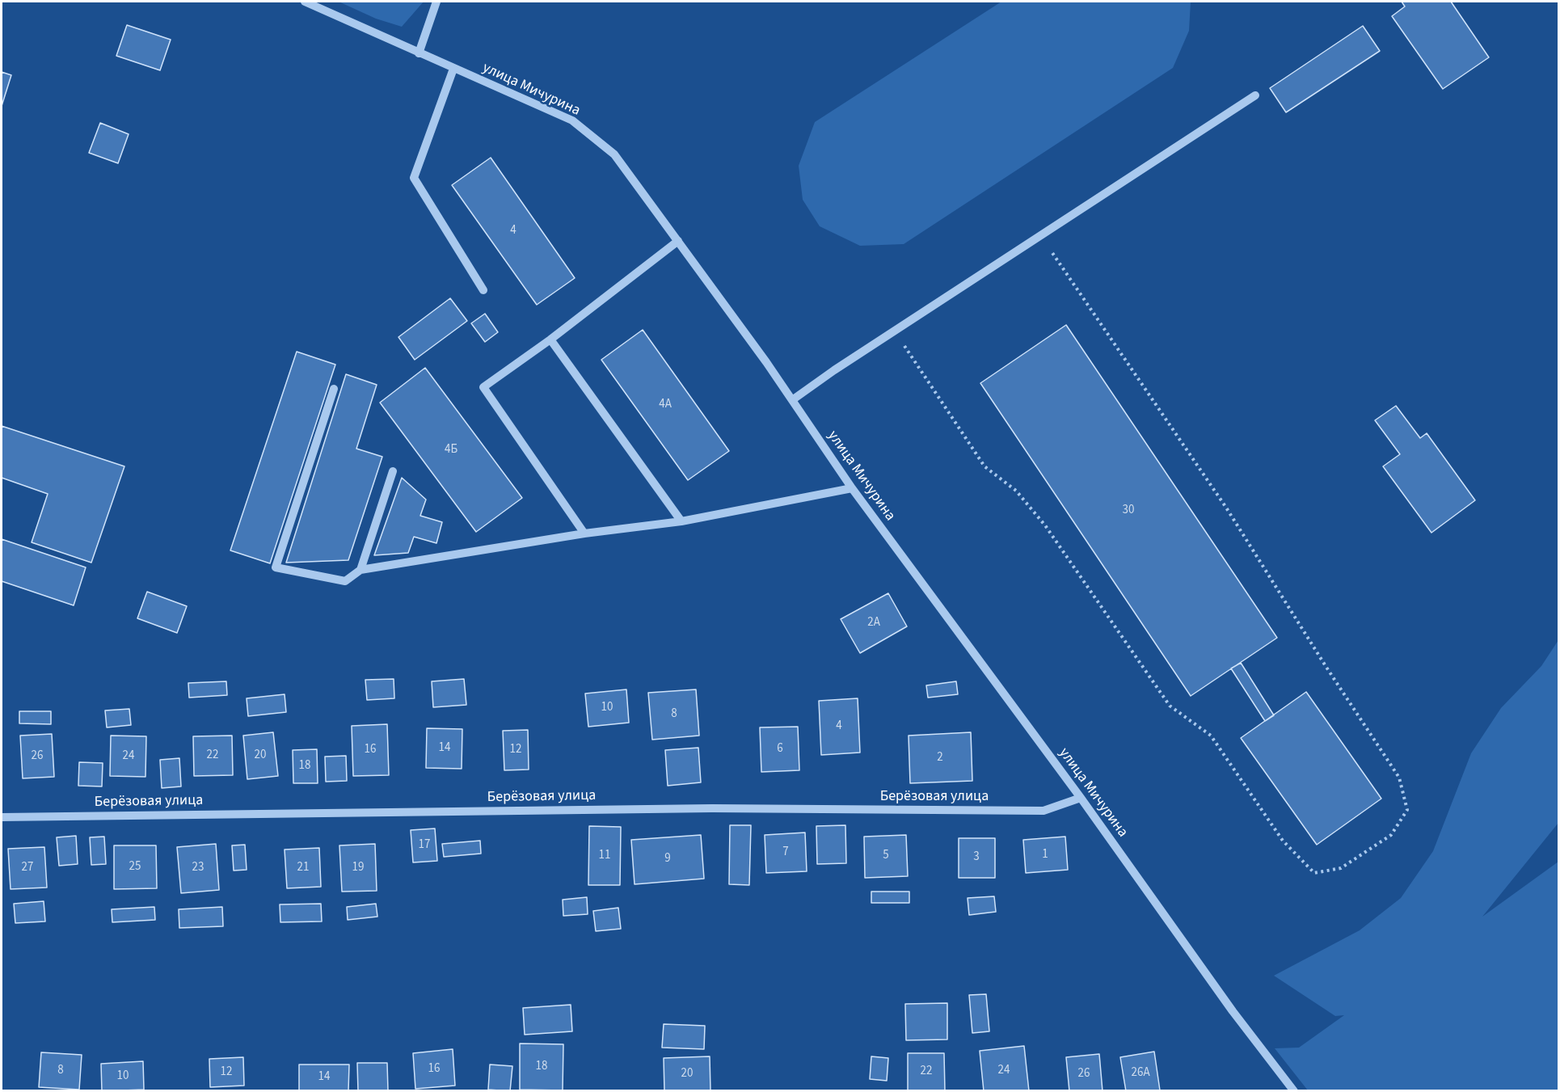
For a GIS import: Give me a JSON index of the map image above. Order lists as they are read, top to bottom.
{
  "streets": {
    "street": ["улица Мичурина", "Берёзовая улица"]
  },
  "crossings": [
    ["улица Мичурина", "Берёзовая улица"]
  ],
  "house_numbers": [
    "4",
    "4А",
    "4Б",
    "30",
    "2А",
    "10",
    "8",
    "4",
    "14",
    "6",
    "16",
    "12",
    "22",
    "20",
    "26",
    "24",
    "2",
    "18",
    "17",
    "7",
    "1",
    "11",
    "5",
    "3",
    "9",
    "25",
    "27",
    "23",
    "21",
    "19",
    "18",
    "16",
    "8",
    "24",
    "22",
    "12",
    "26А",
    "20",
    "26",
    "10",
    "14"
  ]
}
